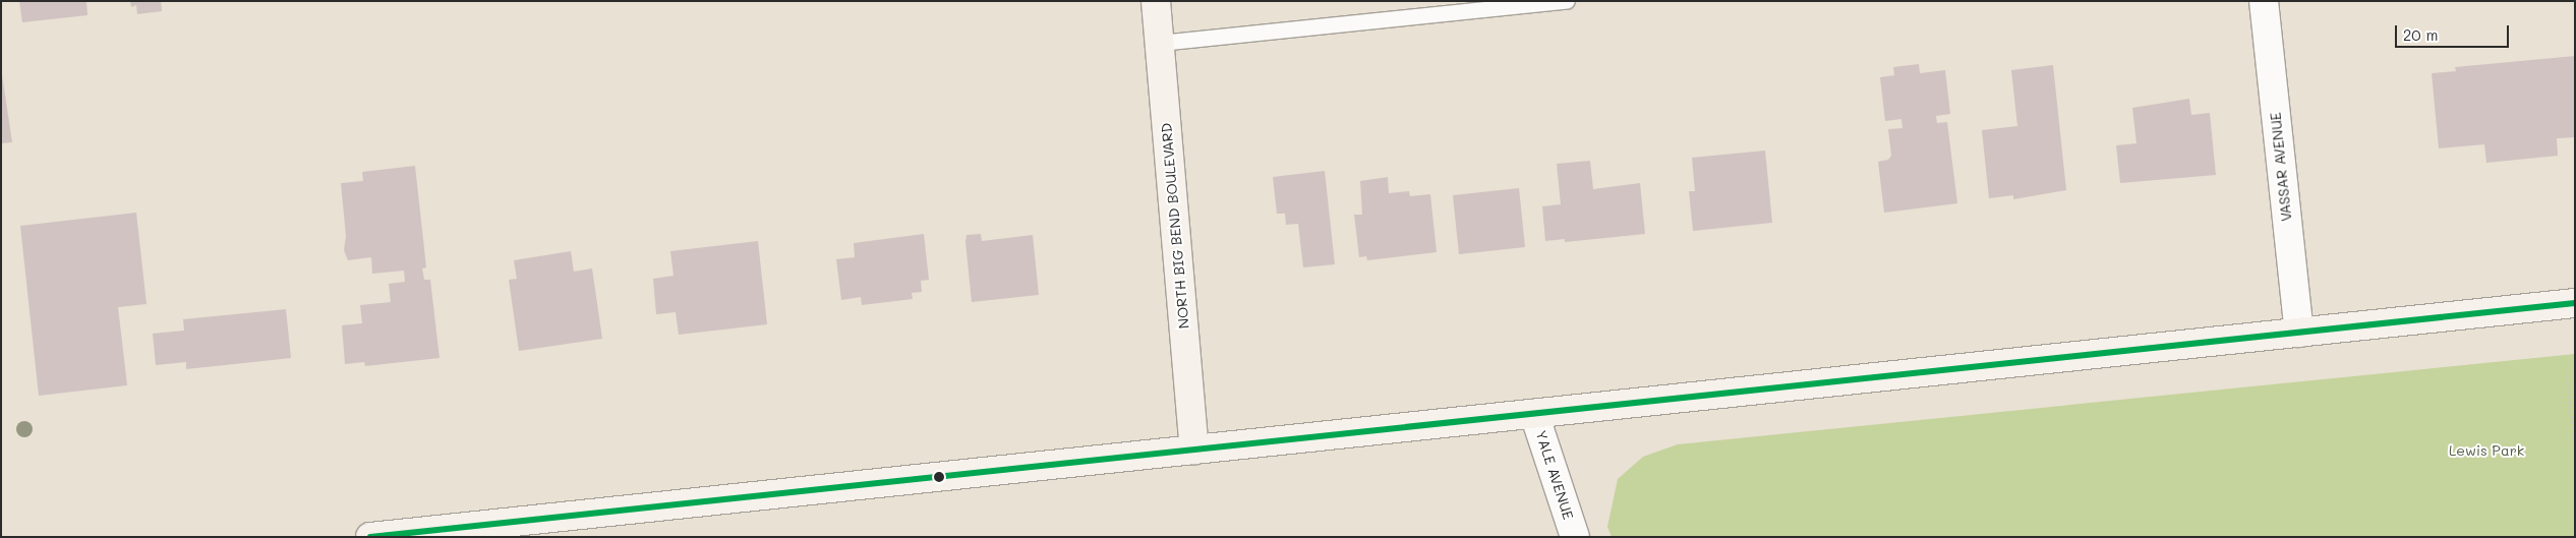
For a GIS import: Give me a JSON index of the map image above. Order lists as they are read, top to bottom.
{
  "streets": {
    "main road": ["NORTH BIG BEND BOULEVARD"],
    "street": ["VASSAR AVENUE", "YALE AVENUE"]
  },
  "parks": ["Lewis Park"],
  "scale_bar": "20 m"
}
